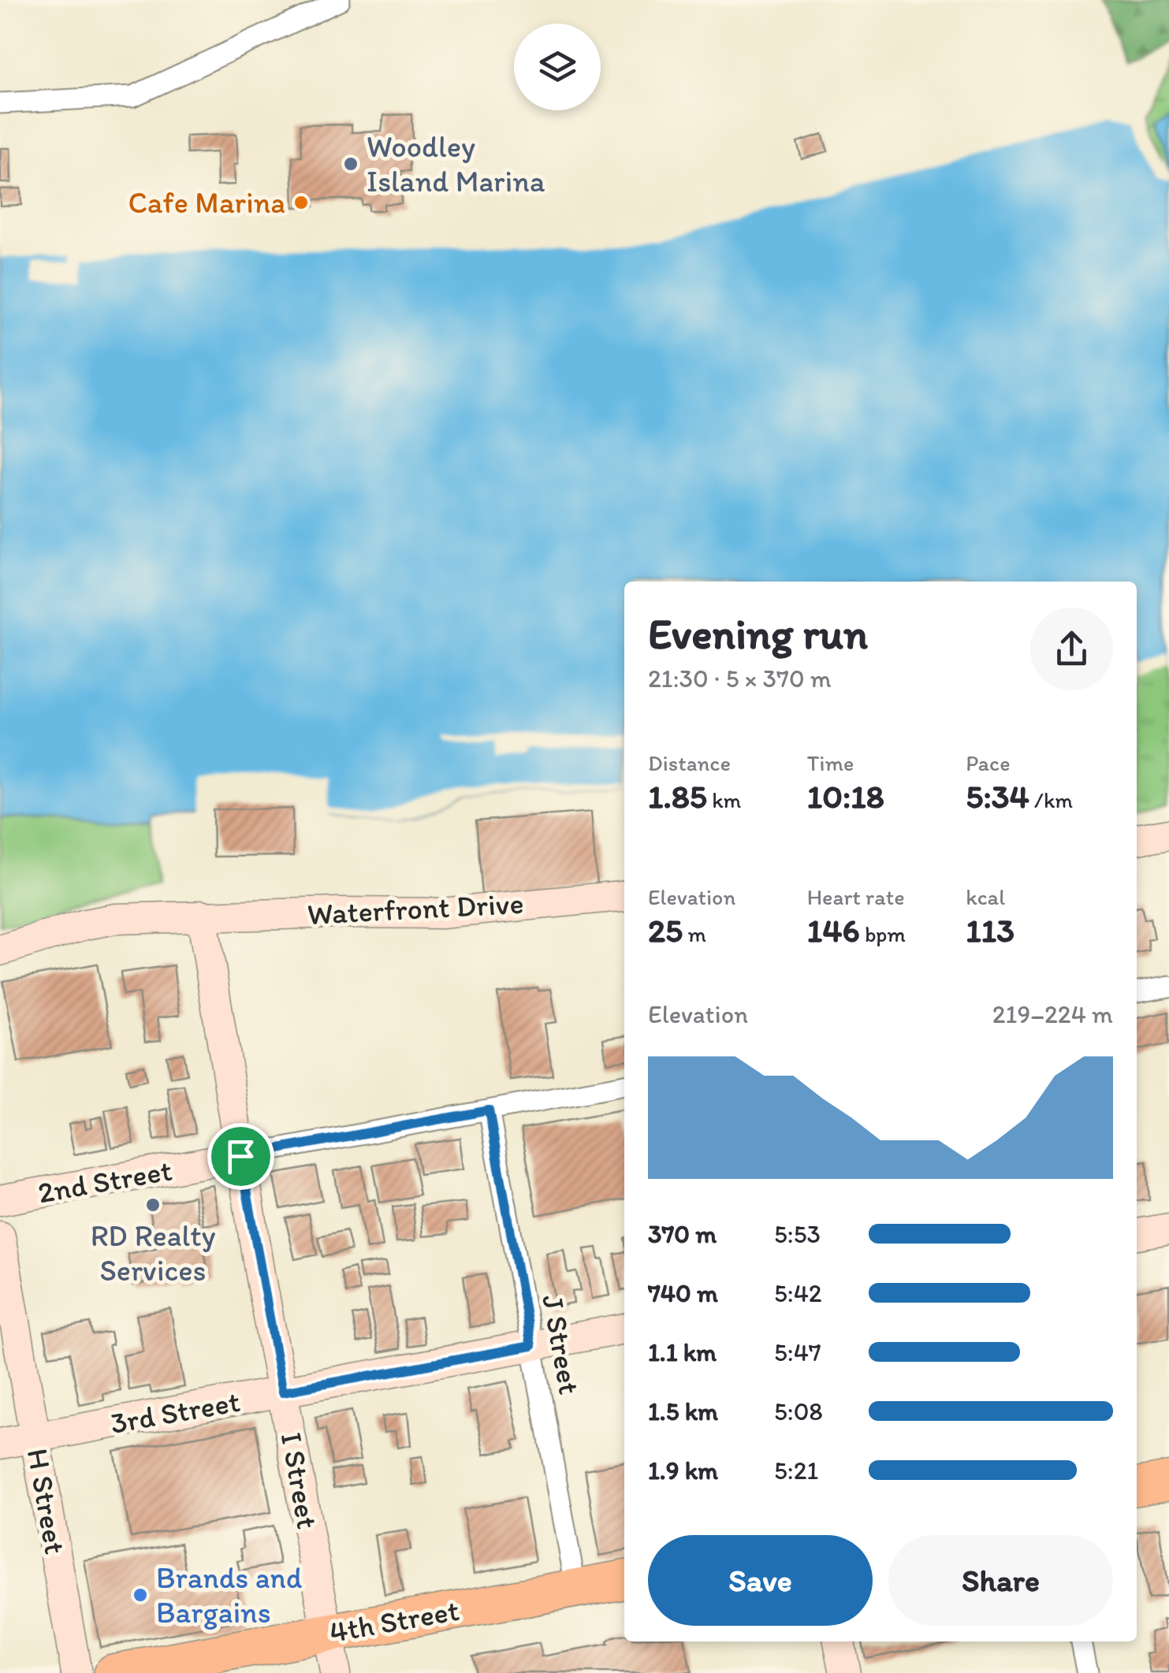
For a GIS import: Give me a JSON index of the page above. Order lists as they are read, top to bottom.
{
  "streets": {
    "highway": ["4th Street"],
    "street": [
      "Waterfront Drive",
      "2nd Street",
      "J Street",
      "3rd Street",
      "I Street",
      "H Street"
    ]
  },
  "crossings": [
    ["Waterfront Drive", "I Street"],
    ["2nd Street", "J Street"],
    ["2nd Street", "I Street"],
    ["J Street", "3rd Street"],
    ["J Street", "4th Street"],
    ["3rd Street", "I Street"],
    ["3rd Street", "H Street"],
    ["I Street", "4th Street"]
  ],
  "places": [
    "Woodley Island Marina",
    "Cafe Marina",
    "RD Realty Services",
    "Brands and Bargains"
  ],
  "page": {
    "heading": ["Evening run", "21:30 · 5 × 370 m"],
    "stats": [
      ["Distance", "1.85 km"],
      ["Time", "10:18"],
      ["Pace", "5:34 /km"],
      ["Elevation", "25 m"],
      ["Heart rate", "146 bpm"],
      ["kcal", "113"]
    ],
    "chart": ["Elevation", "219–224 m"],
    "list": [
      {
        "name": "370 m",
        "note": "5:53"
      },
      {
        "name": "740 m",
        "note": "5:42"
      },
      {
        "name": "1.1 km",
        "note": "5:47"
      },
      {
        "name": "1.5 km",
        "note": "5:08"
      },
      {
        "name": "1.9 km",
        "note": "5:21"
      }
    ],
    "buttons": ["Save", "Share"]
  }
}
